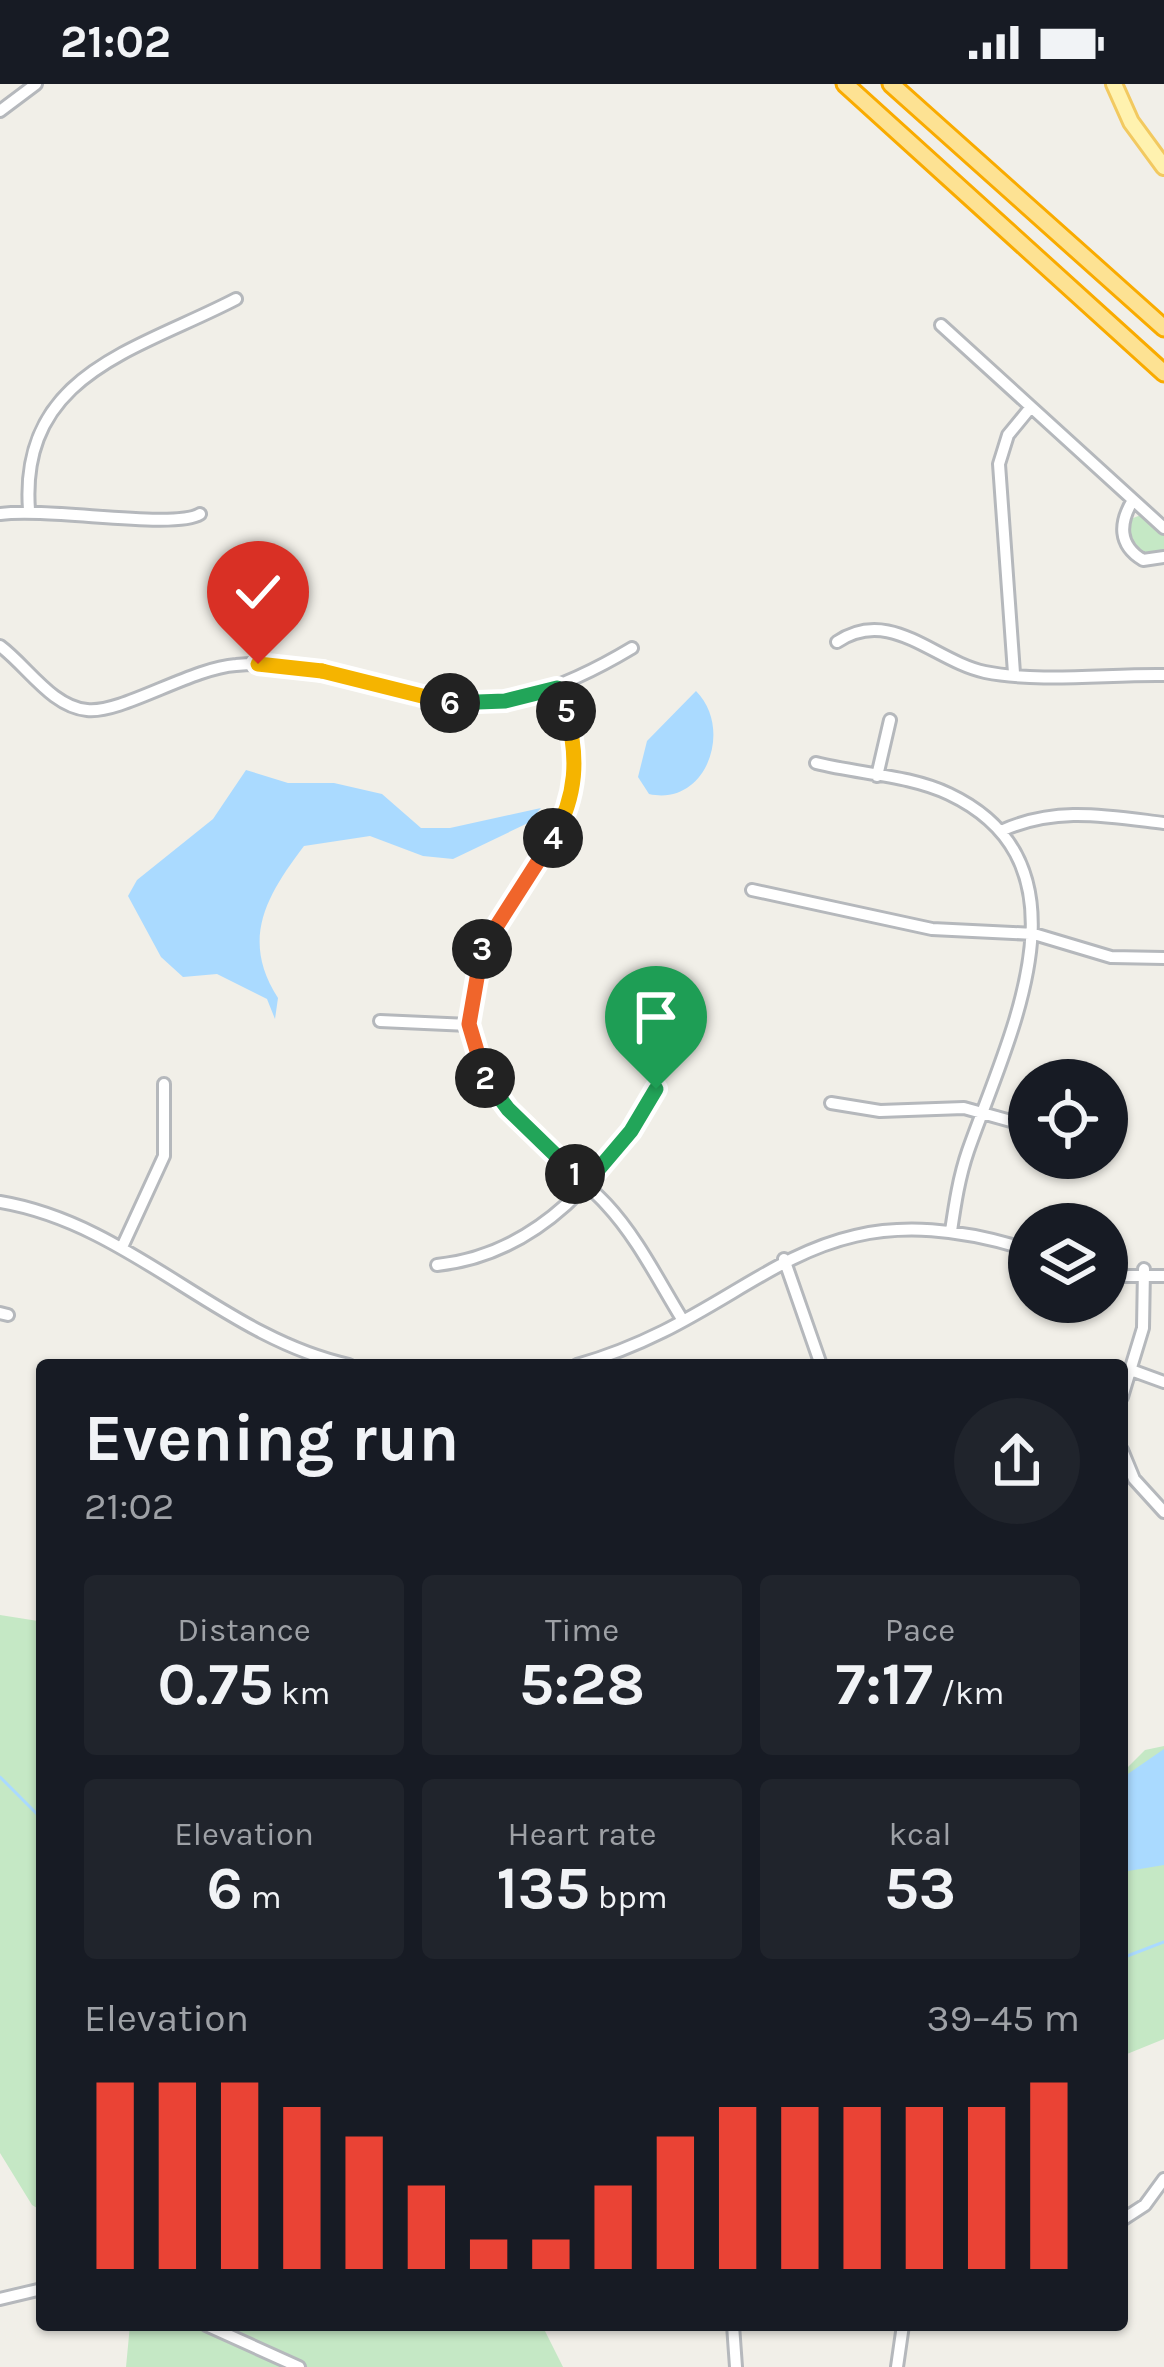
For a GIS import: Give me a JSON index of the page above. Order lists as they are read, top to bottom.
{
  "page": {
    "status": "21:02",
    "pins": [
      "6",
      "5",
      "4",
      "3",
      "2",
      "1"
    ],
    "heading": ["Evening run", "21:02"],
    "stats": [
      ["Distance", "0.75 km"],
      ["Time", "5:28"],
      ["Pace", "7:17 /km"],
      ["Elevation", "6 m"],
      ["Heart rate", "135 bpm"],
      ["kcal", "53"]
    ],
    "chart": ["Elevation", "39–45 m"]
  }
}
